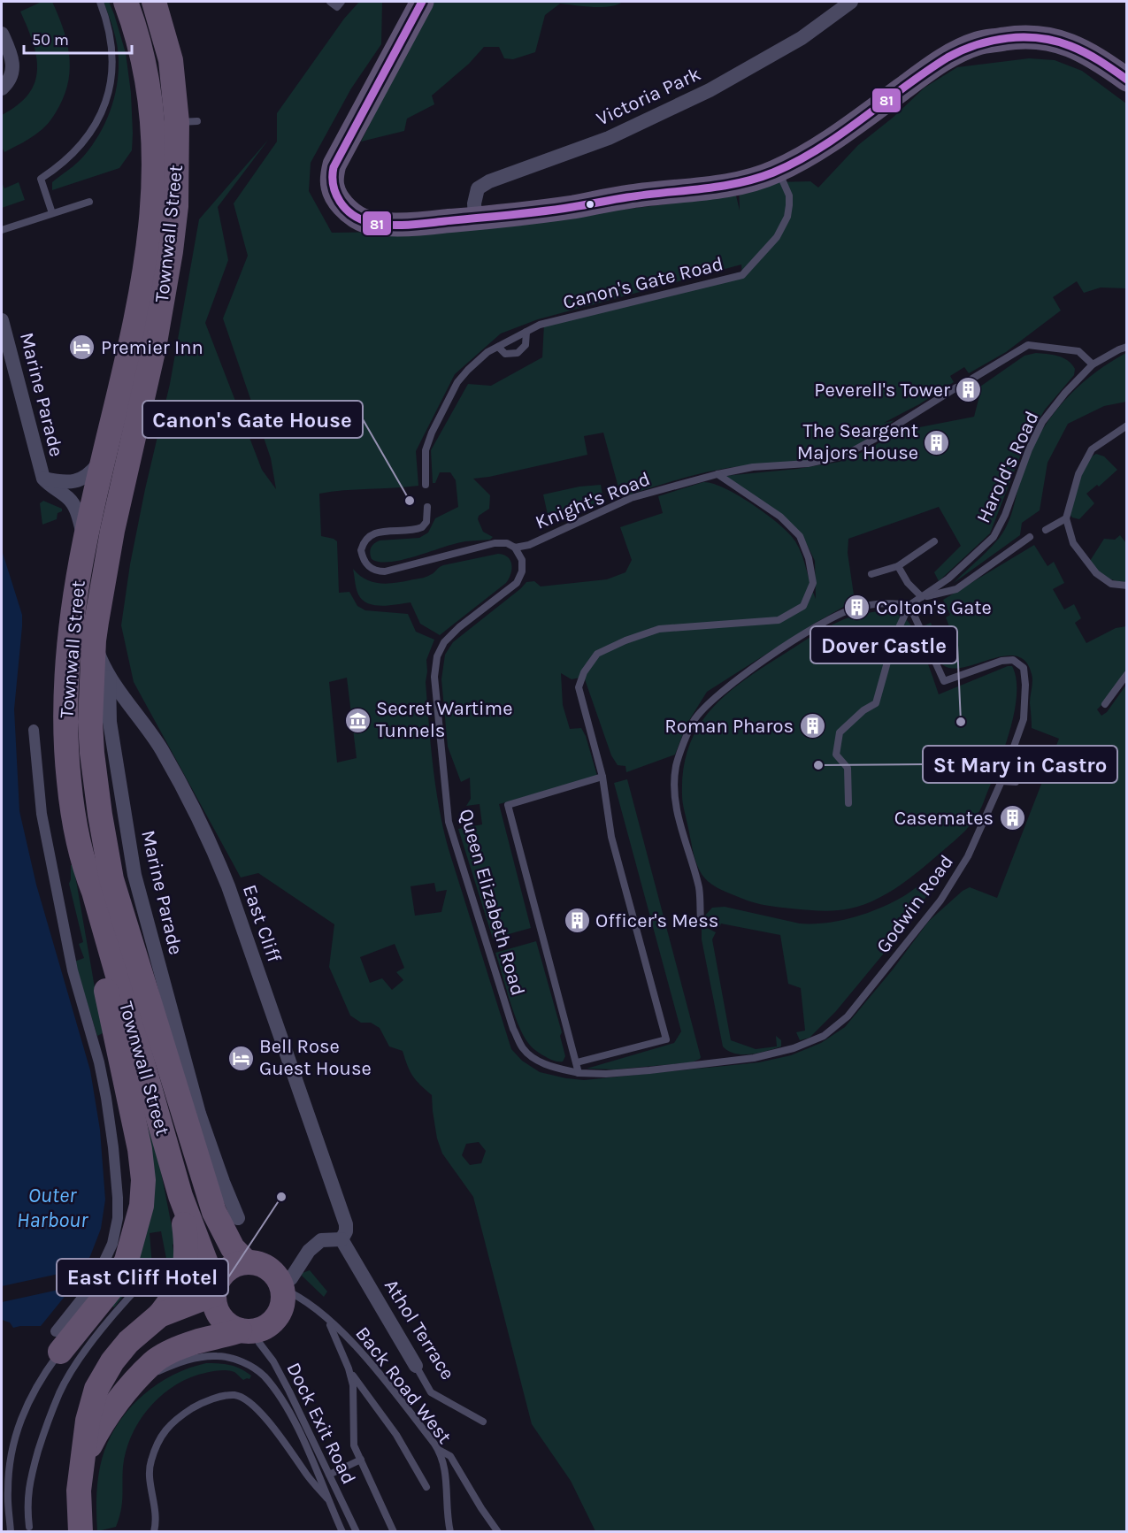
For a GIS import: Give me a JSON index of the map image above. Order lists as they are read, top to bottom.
{
  "streets": {
    "highway": ["Townwall Street"],
    "street": [
      "Victoria Park",
      "Marine Parade",
      "East Cliff",
      "Athol Terrace"
    ],
    "lane": [
      "Canon's Gate Road",
      "Harold's Road",
      "Knight's Road",
      "Queen Elizabeth Road",
      "Godwin Road",
      "Back Road West",
      "Dock Exit Road"
    ]
  },
  "crossings": [
    ["Townwall Street", "Marine Parade"],
    ["Townwall Street", "East Cliff"],
    ["Townwall Street", "Back Road West"],
    ["Townwall Street", "Dock Exit Road"],
    ["Marine Parade", "East Cliff"],
    ["Knight's Road", "Queen Elizabeth Road"],
    ["Queen Elizabeth Road", "Godwin Road"],
    ["East Cliff", "Athol Terrace"],
    ["Back Road West", "Dock Exit Road"]
  ],
  "water": ["Outer Harbour"],
  "places": {
    "hotel": ["Premier Inn", "Bell Rose Guest House"],
    "building": [
      "Peverell's Tower",
      "The Seargent Majors House",
      "Colton's Gate",
      "Roman Pharos",
      "Casemates",
      "Officer's Mess"
    ],
    "other": [
      "Canon's Gate House",
      "Dover Castle",
      "St Mary in Castro",
      "East Cliff Hotel"
    ],
    "museum": ["Secret Wartime Tunnels"]
  },
  "lines": ["transit line 81"],
  "scale_bar": "50 m"
}
